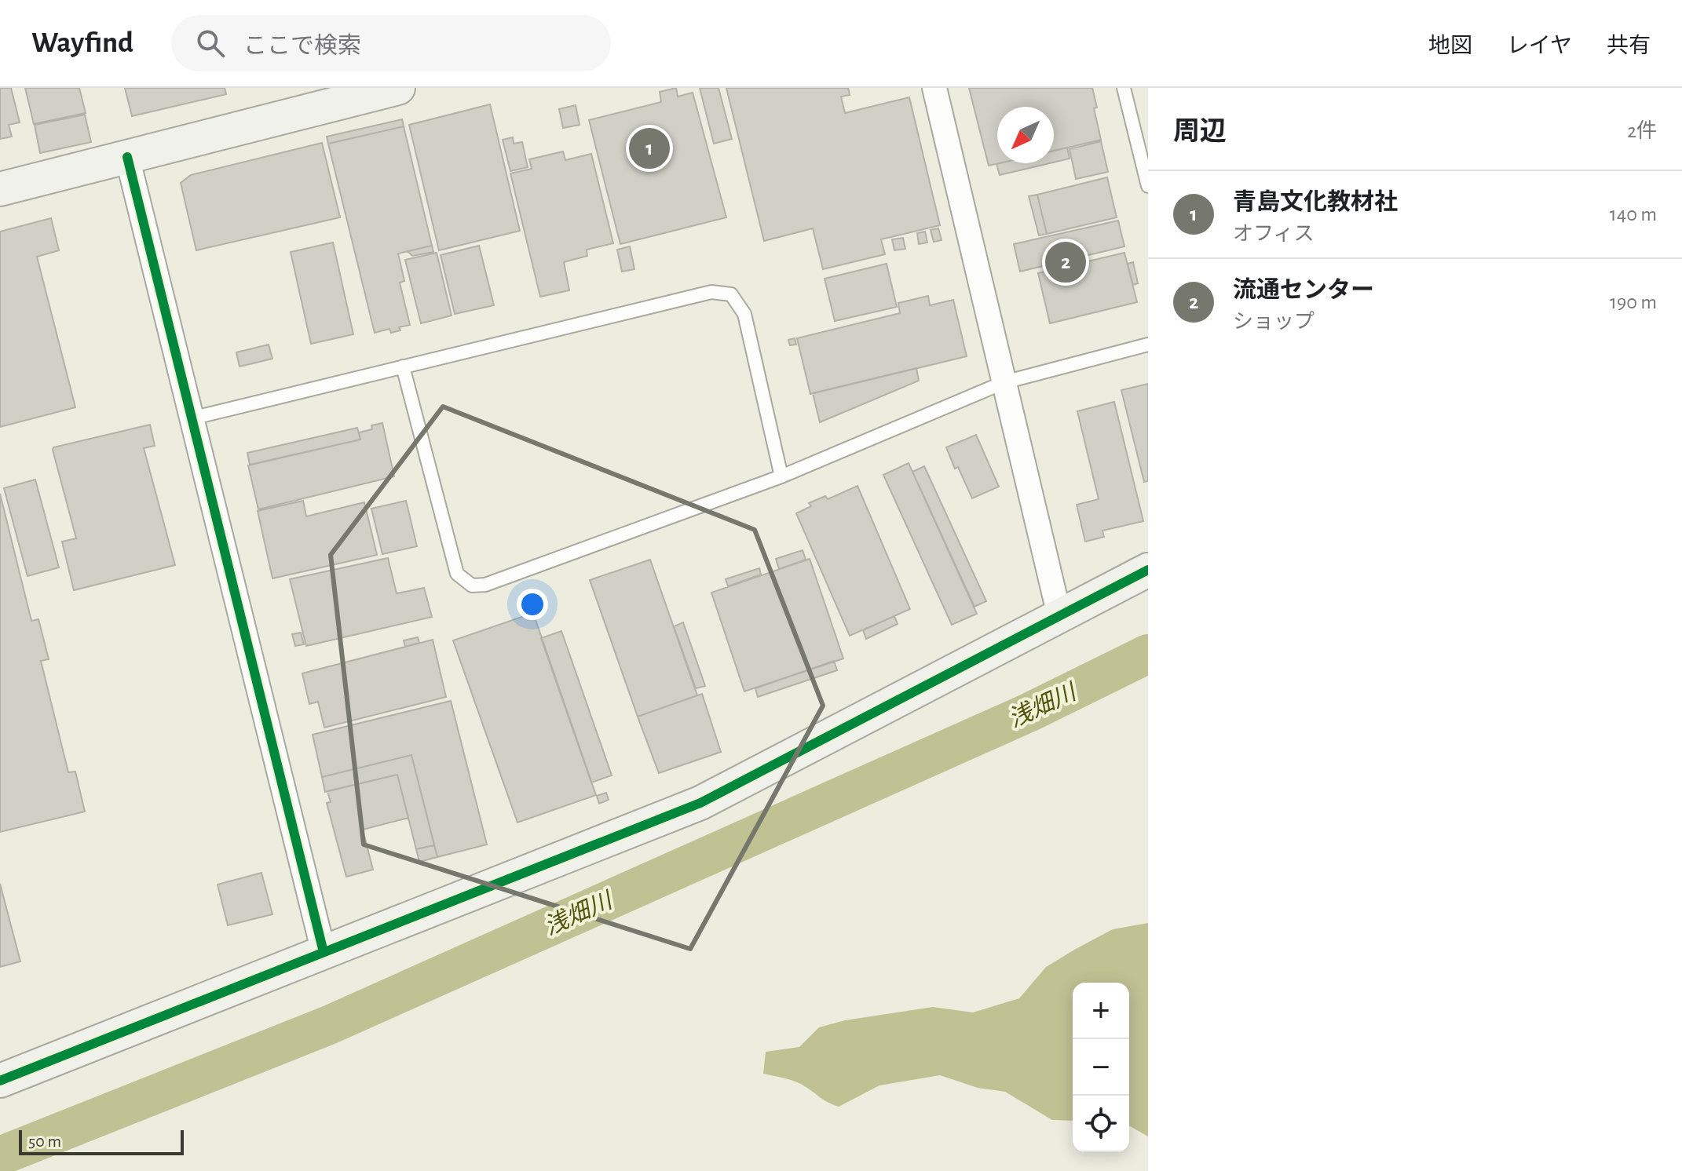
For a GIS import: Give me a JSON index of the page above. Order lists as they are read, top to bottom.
{
  "water": ["浅畑川"],
  "scale_bar": "50 m",
  "north": "bottom left",
  "page": {
    "header": "Wayfind",
    "search": "ここで検索",
    "nav": ["地図", "レイヤ", "共有"],
    "heading": ["周辺", "2件"],
    "pins": ["1", "2"],
    "list": [
      {
        "mark": "1",
        "name": "青島文化教材社",
        "note": "オフィス",
        "value": "140 m"
      },
      {
        "mark": "2",
        "name": "流通センター",
        "note": "ショップ",
        "value": "190 m"
      }
    ],
    "map_buttons": ["+", "−"],
    "scale": "50 m"
  }
}
